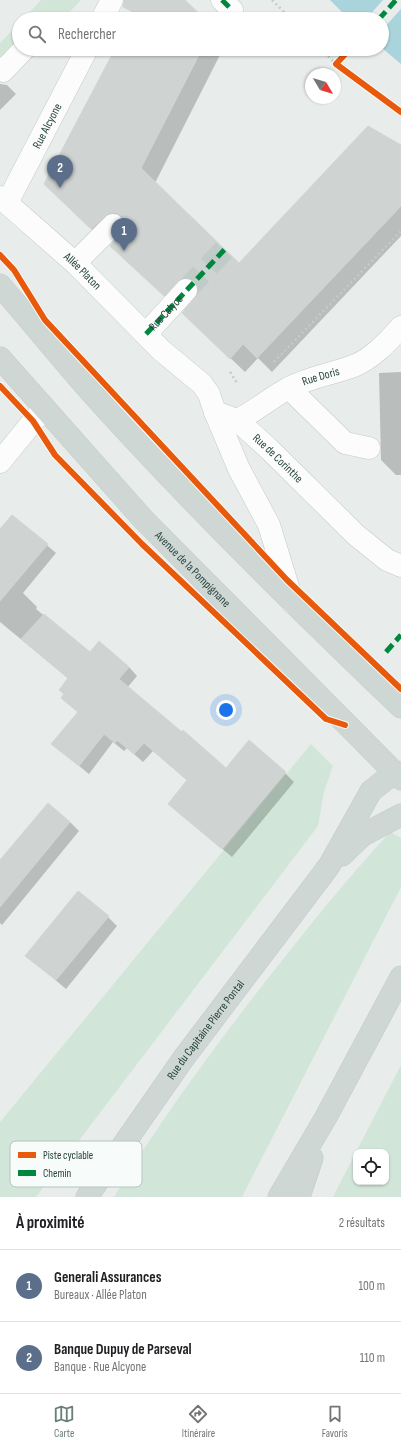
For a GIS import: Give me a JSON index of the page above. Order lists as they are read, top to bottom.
{
  "streets": {
    "main road": ["Avenue de la Pompignane", "Rue du Capitaine Pierre Pontal"],
    "street": [
      "Rue Alcyone",
      "Allée Platon",
      "Rue Calyce",
      "Rue Doris",
      "Rue de Corinthe"
    ]
  },
  "crossings": [
    ["Rue Alcyone", "Allée Platon"],
    ["Allée Platon", "Rue Calyce"],
    ["Allée Platon", "Rue de Corinthe"],
    ["Rue Doris", "Rue de Corinthe"],
    ["Avenue de la Pompignane", "Rue du Capitaine Pierre Pontal"]
  ],
  "legend": ["Piste cyclable", "Chemin"],
  "north": "bottom right",
  "page": {
    "search": "Rechercher",
    "pins": ["2", "1"],
    "heading": ["À proximité", "2 résultats"],
    "list": [
      {
        "mark": "1",
        "name": "Generali Assurances",
        "note": "Bureaux · Allée Platon",
        "value": "100 m"
      },
      {
        "mark": "2",
        "name": "Banque Dupuy de Parseval",
        "note": "Banque · Rue Alcyone",
        "value": "110 m"
      }
    ],
    "nav": ["Carte", "Itinéraire", "Favoris"]
  }
}
